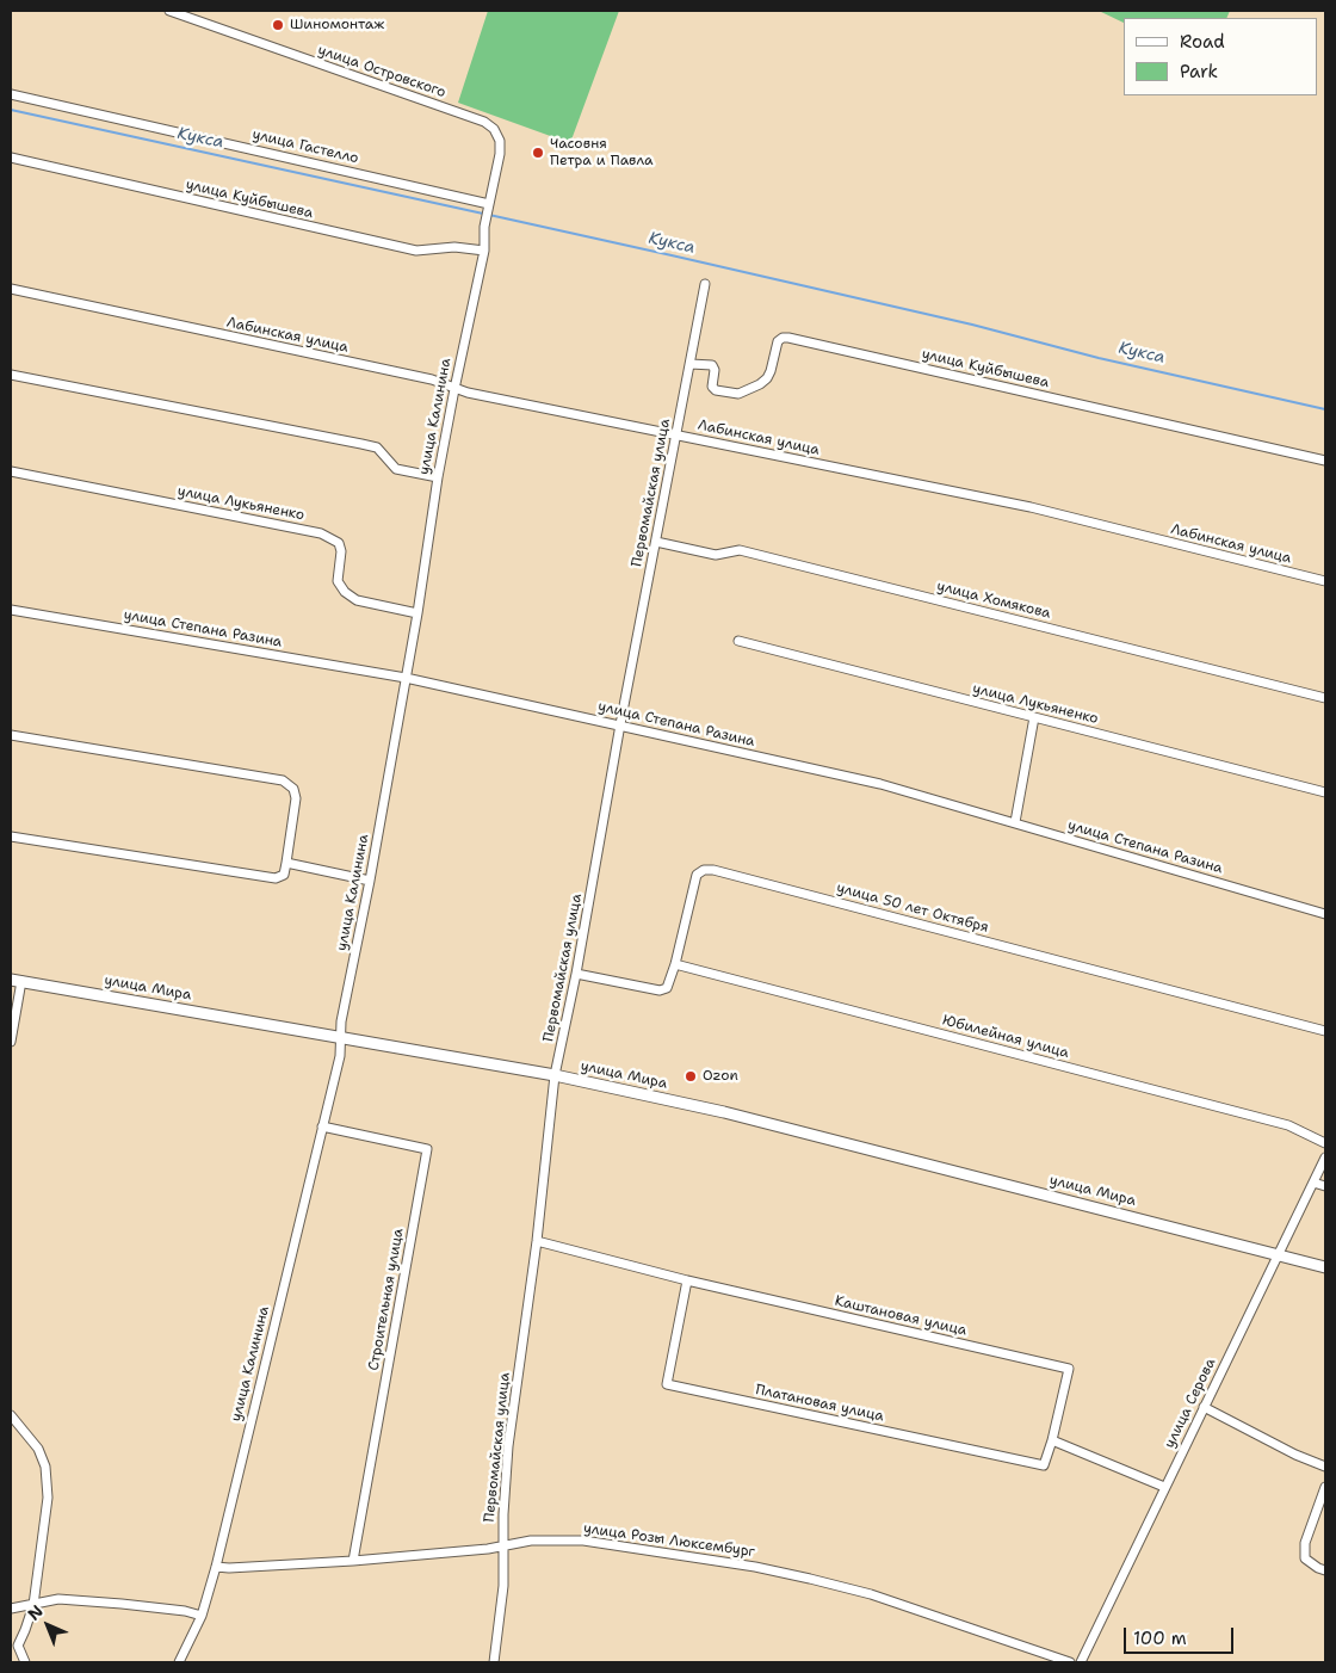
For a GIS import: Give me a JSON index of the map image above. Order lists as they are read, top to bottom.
{
  "streets": {
    "main road": ["улица Мира"],
    "street": [
      "улица Островского",
      "улица Гастелло",
      "улица Куйбышева",
      "Лабинская улица",
      "улица Калинина",
      "Первомайская улица",
      "улица Лукьяненко",
      "улица Хомякова",
      "улица Степана Разина",
      "улица 50 лет Октября",
      "Юбилейная улица",
      "Строительная улица",
      "Каштановая улица",
      "Платановая улица",
      "улица Серова",
      "улица Розы Люксембург"
    ]
  },
  "crossings": [
    ["улица Островского", "улица Калинина"],
    ["улица Гастелло", "улица Калинина"],
    ["улица Куйбышева", "улица Калинина"],
    ["улица Куйбышева", "Первомайская улица"],
    ["Лабинская улица", "улица Калинина"],
    ["Лабинская улица", "Первомайская улица"],
    ["улица Калинина", "улица Лукьяненко"],
    ["улица Калинина", "улица Степана Разина"],
    ["улица Калинина", "улица Мира"],
    ["улица Калинина", "Строительная улица"],
    ["улица Калинина", "улица Розы Люксембург"],
    ["Первомайская улица", "улица Хомякова"],
    ["Первомайская улица", "улица Степана Разина"],
    ["Первомайская улица", "улица 50 лет Октября"],
    ["Первомайская улица", "улица Мира"],
    ["Первомайская улица", "Каштановая улица"],
    ["Первомайская улица", "улица Розы Люксембург"],
    ["улица 50 лет Октября", "Юбилейная улица"],
    ["улица Мира", "улица Серова"],
    ["Строительная улица", "улица Розы Люксембург"],
    ["Каштановая улица", "Платановая улица"]
  ],
  "water": ["Кукса"],
  "places": ["Шиномонтаж", "Часовня Петра и Павла", "Ozon"],
  "legend": ["Road", "Park"],
  "scale_bar": "100 m",
  "north": "top left"
}
